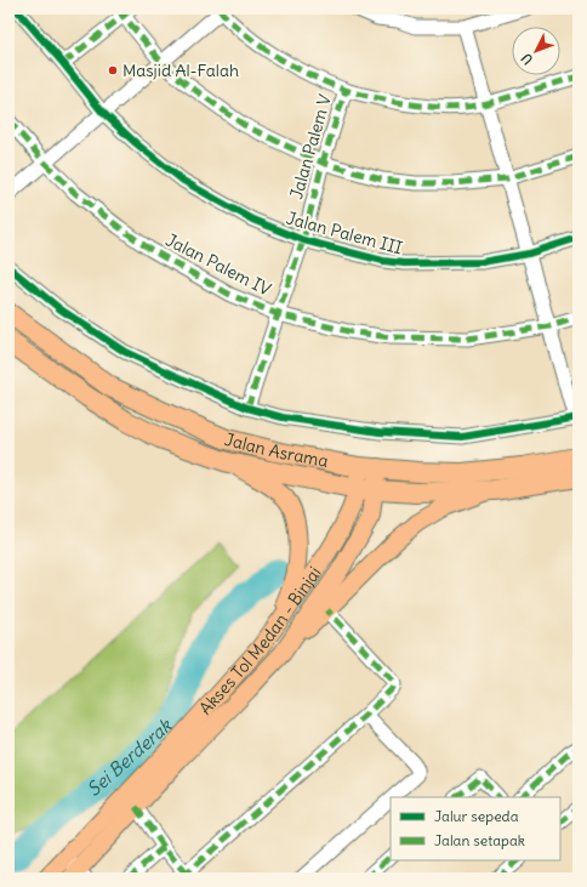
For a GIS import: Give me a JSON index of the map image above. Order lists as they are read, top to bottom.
{
  "streets": {
    "highway": ["Jalan Asrama"],
    "main road": ["Akses Tol Medan - Binjai"],
    "street": ["Jalan Palem V", "Jalan Palem III", "Jalan Palem IV"]
  },
  "crossings": [
    ["Jalan Palem V", "Jalan Palem III"],
    ["Jalan Palem V", "Jalan Palem IV"],
    ["Jalan Asrama", "Akses Tol Medan - Binjai"]
  ],
  "water": ["Sei Berderak"],
  "places": ["Masjid Al-Falah"],
  "legend": ["Jalur sepeda", "Jalan setapak"],
  "north": "bottom left"
}
